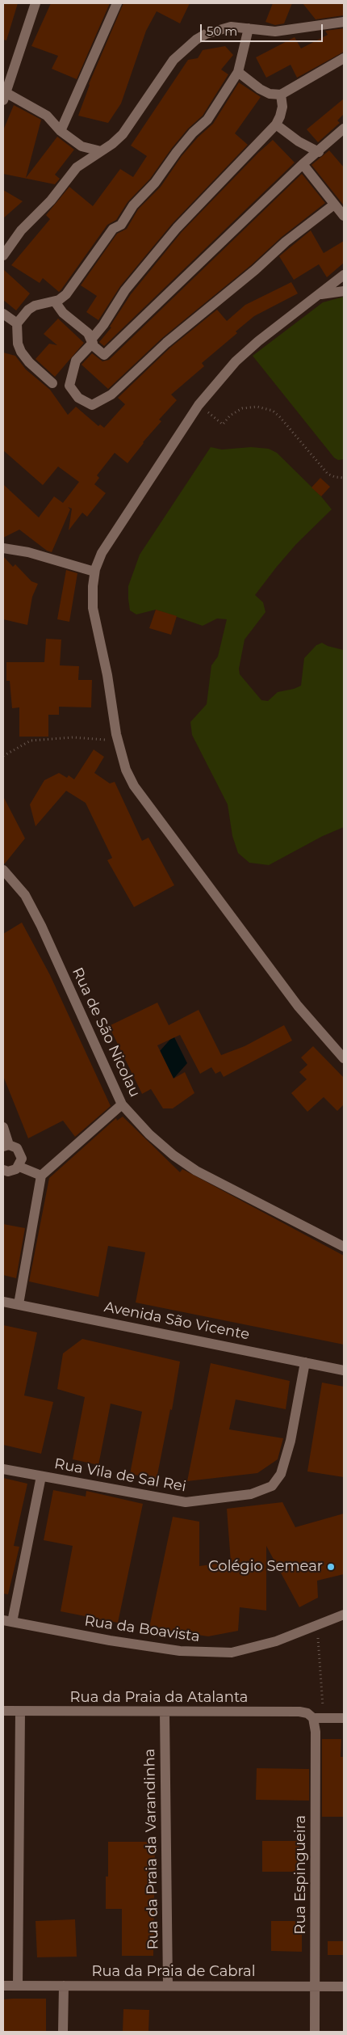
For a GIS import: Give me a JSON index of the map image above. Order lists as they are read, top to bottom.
{
  "streets": {
    "street": [
      "Rua de São Nicolau",
      "Avenida São Vicente",
      "Rua Vila de Sal Rei",
      "Rua da Boavista",
      "Rua da Praia da Atalanta",
      "Rua da Praia da Varandinha",
      "Rua Espingueira",
      "Rua da Praia de Cabral"
    ]
  },
  "crossings": [
    ["Avenida São Vicente", "Rua Vila de Sal Rei"],
    ["Rua da Praia da Atalanta", "Rua da Praia da Varandinha"],
    ["Rua da Praia da Atalanta", "Rua Espingueira"],
    ["Rua da Praia da Varandinha", "Rua da Praia de Cabral"],
    ["Rua Espingueira", "Rua da Praia de Cabral"]
  ],
  "places": ["Colégio Semear"],
  "scale_bar": "50 m"
}
